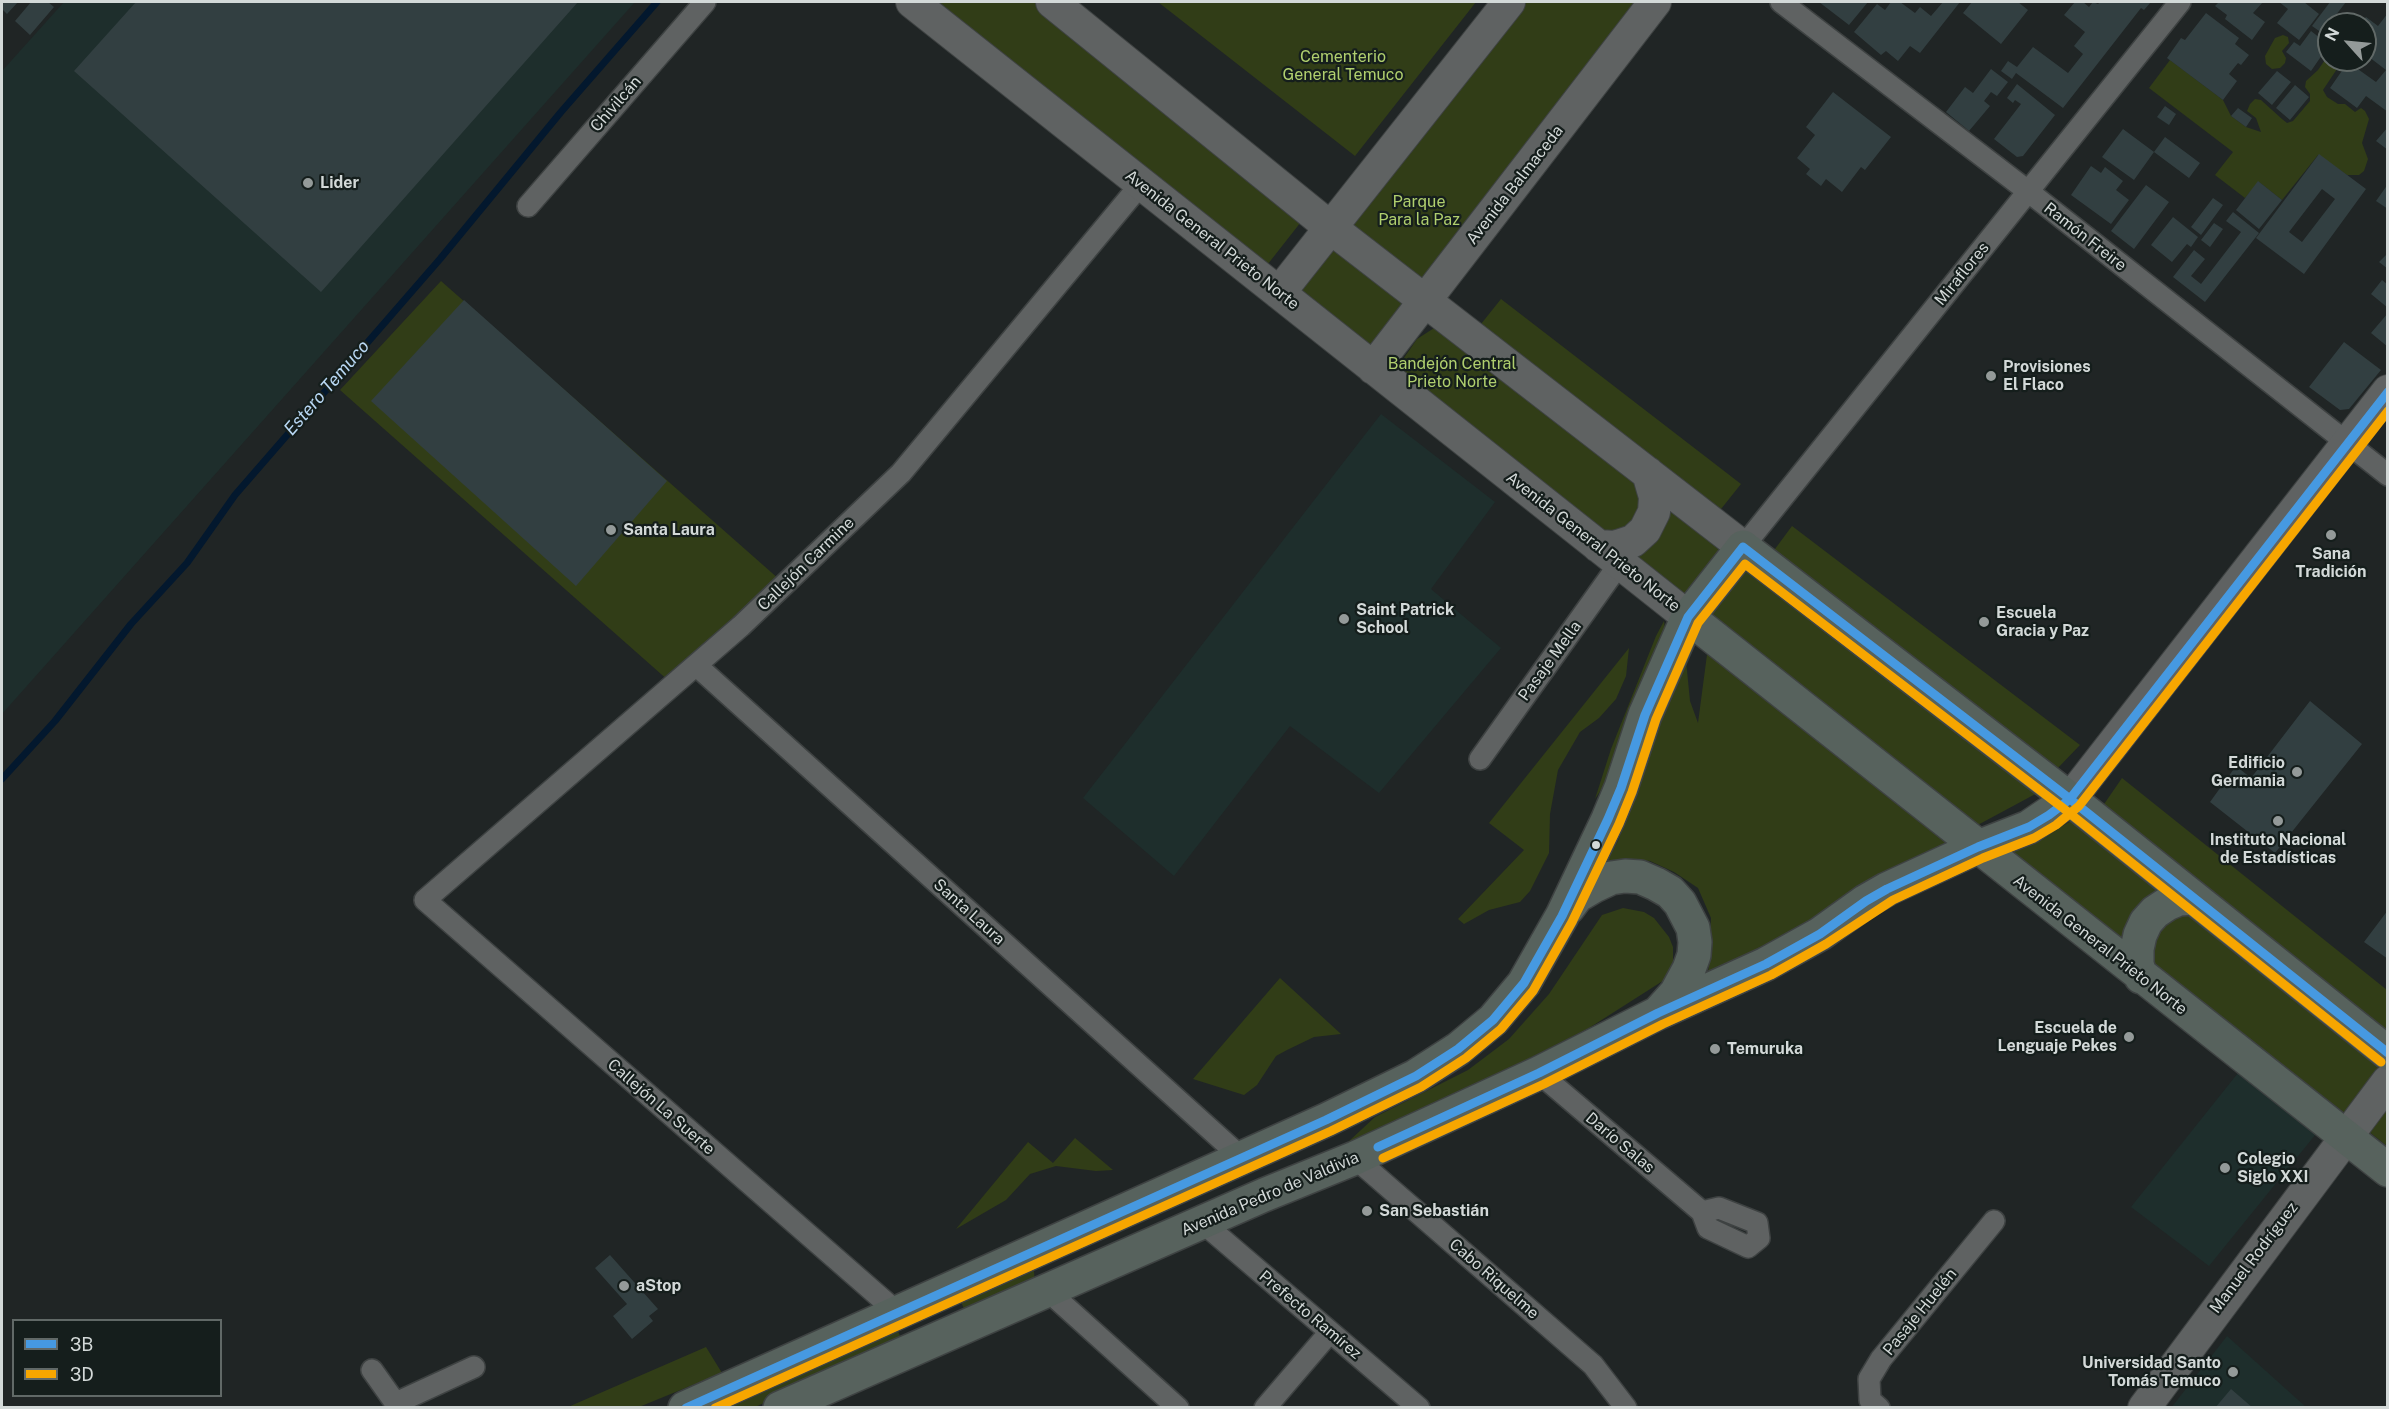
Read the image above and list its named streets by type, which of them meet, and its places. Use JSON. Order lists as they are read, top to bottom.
{
  "streets": {
    "main road": [
      "Avenida Balmaceda",
      "Avenida General Prieto Norte",
      "Avenida Pedro de Valdivia",
      "Manuel Rodríguez"
    ],
    "street": [
      "Chivilcán",
      "Ramón Freire",
      "Miraflores",
      "Callejón Carmine",
      "Pasaje Mella",
      "Santa Laura",
      "Callejón La Suerte",
      "Darío Salas",
      "Cabo Riquelme",
      "Pasaje Huelén",
      "Prefecto Ramírez"
    ]
  },
  "crossings": [
    ["Avenida Balmaceda", "Avenida General Prieto Norte"],
    ["Ramón Freire", "Miraflores"],
    ["Avenida General Prieto Norte", "Callejón Carmine"],
    ["Avenida General Prieto Norte", "Pasaje Mella"],
    ["Avenida General Prieto Norte", "Avenida Pedro de Valdivia"],
    ["Avenida General Prieto Norte", "Manuel Rodríguez"],
    ["Callejón Carmine", "Santa Laura"],
    ["Callejón Carmine", "Callejón La Suerte"],
    ["Darío Salas", "Avenida Pedro de Valdivia"],
    ["Avenida Pedro de Valdivia", "Cabo Riquelme"],
    ["Avenida Pedro de Valdivia", "Prefecto Ramírez"]
  ],
  "water": ["Estero Temuco"],
  "parks": ["Cementerio General Temuco", "Parque Para la Paz", "Bandejón Central Prieto Norte"],
  "places": [
    "Lider",
    "Provisiones El Flaco",
    "Santa Laura",
    "Sana Tradición",
    "Saint Patrick School",
    "Escuela Gracia y Paz",
    "Edificio Germania",
    "Instituto Nacional de Estadísticas",
    "Escuela de Lenguaje Pekes",
    "Temuruka",
    "Colegio Siglo XXI",
    "San Sebastián",
    "aStop",
    "Universidad Santo Tomás Temuco"
  ],
  "lines": ["transit line 3B", "transit line 3D"],
  "legend": ["3B", "3D"],
  "north": "top left"
}
